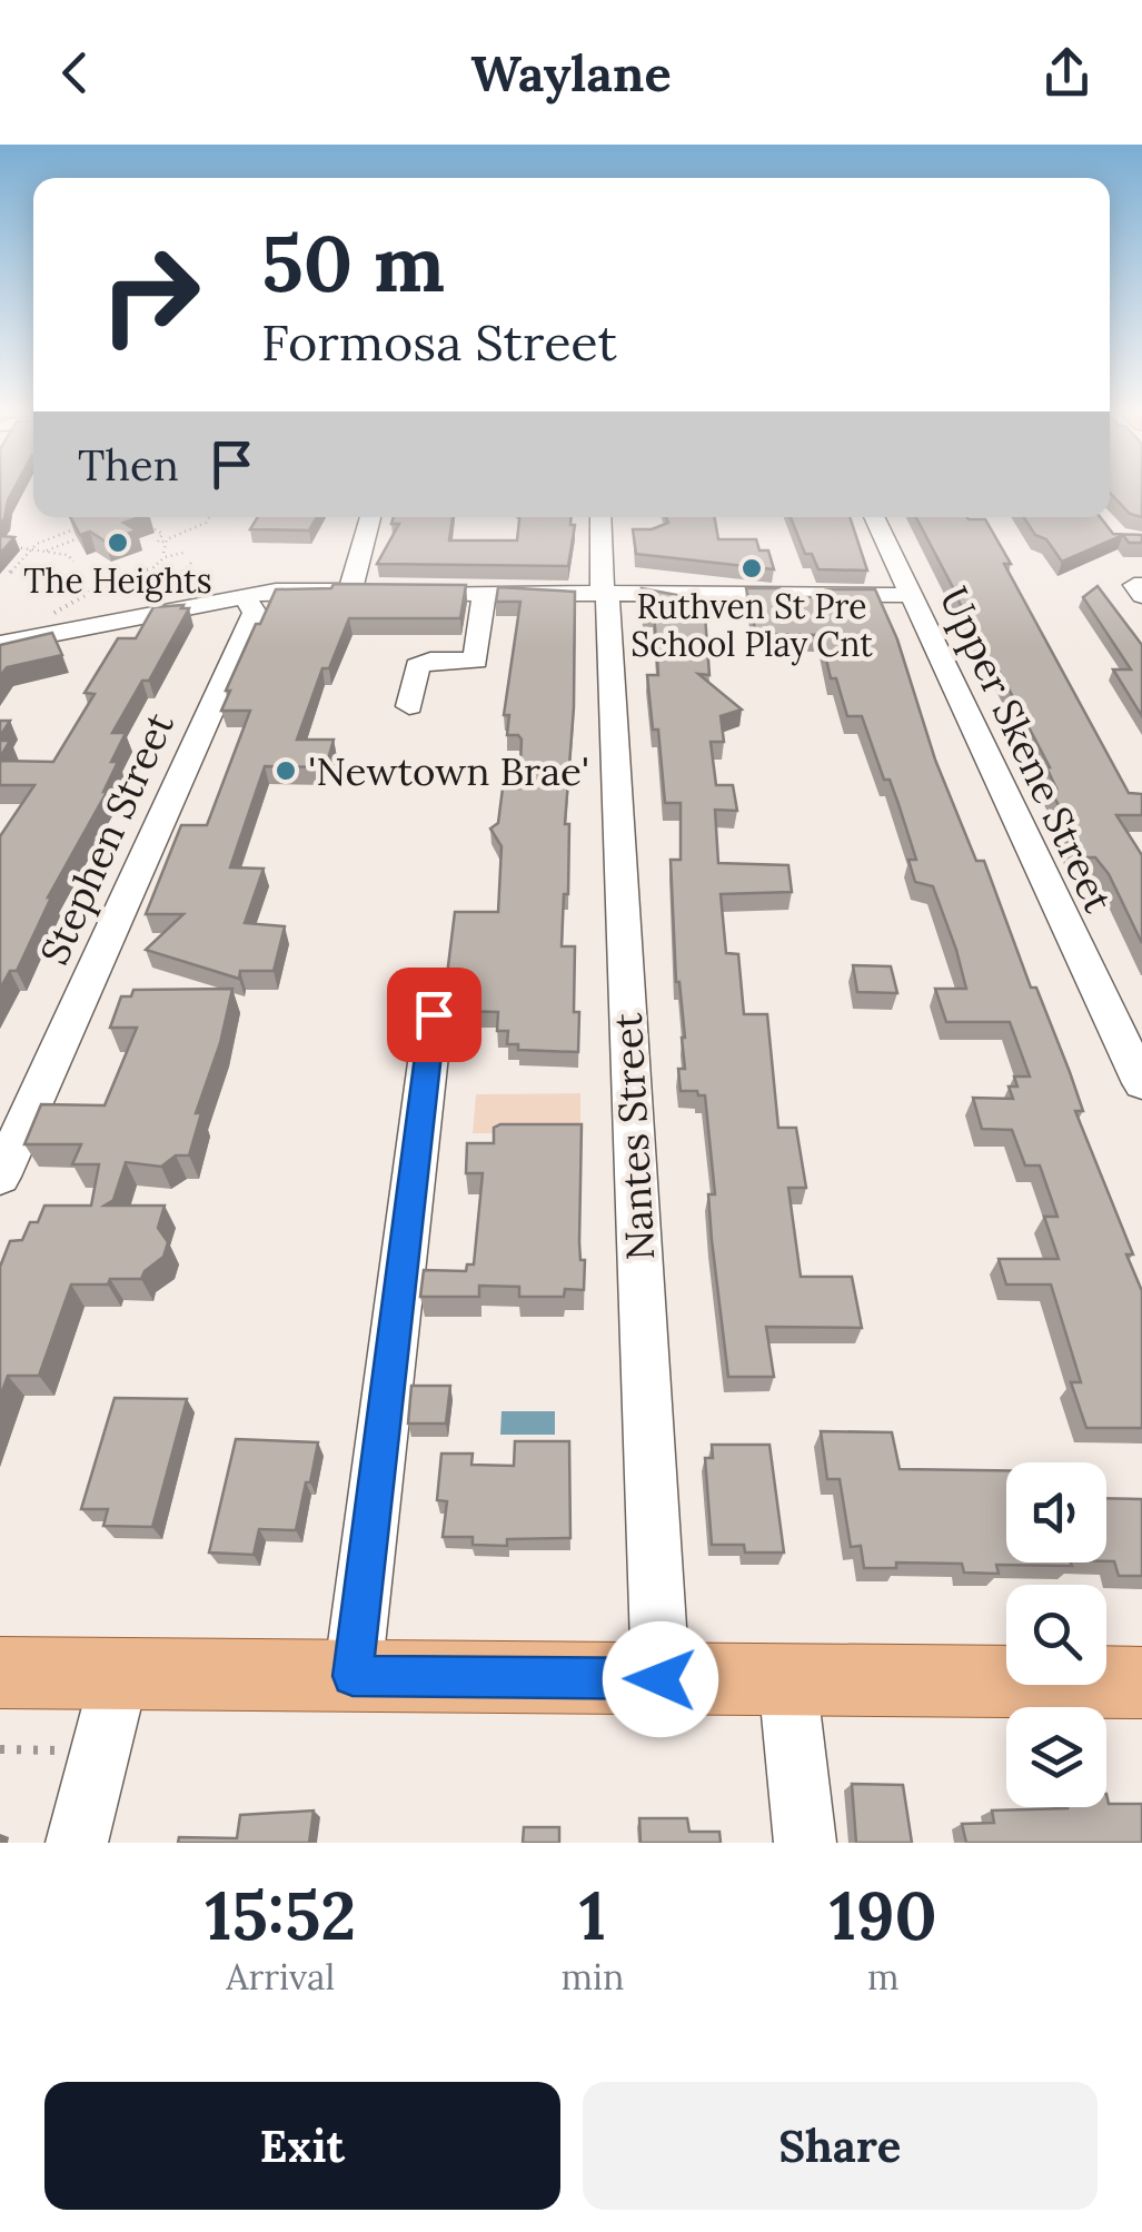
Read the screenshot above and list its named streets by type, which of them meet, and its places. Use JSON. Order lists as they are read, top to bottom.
{
  "streets": {
    "street": ["Upper Skene Street", "Stephen Street", "Nantes Street"]
  },
  "places": ["The Heights", "Ruthven St Pre School Play Cnt", "'Newtown Brae'"],
  "page": {
    "header": "Waylane",
    "turn": ["50 m", "Formosa Street"],
    "then": "Then",
    "eta": [
      "15:52",
      "Arrival",
      "1",
      "min",
      "190",
      "m"
    ],
    "buttons": ["Exit", "Share"]
  }
}
